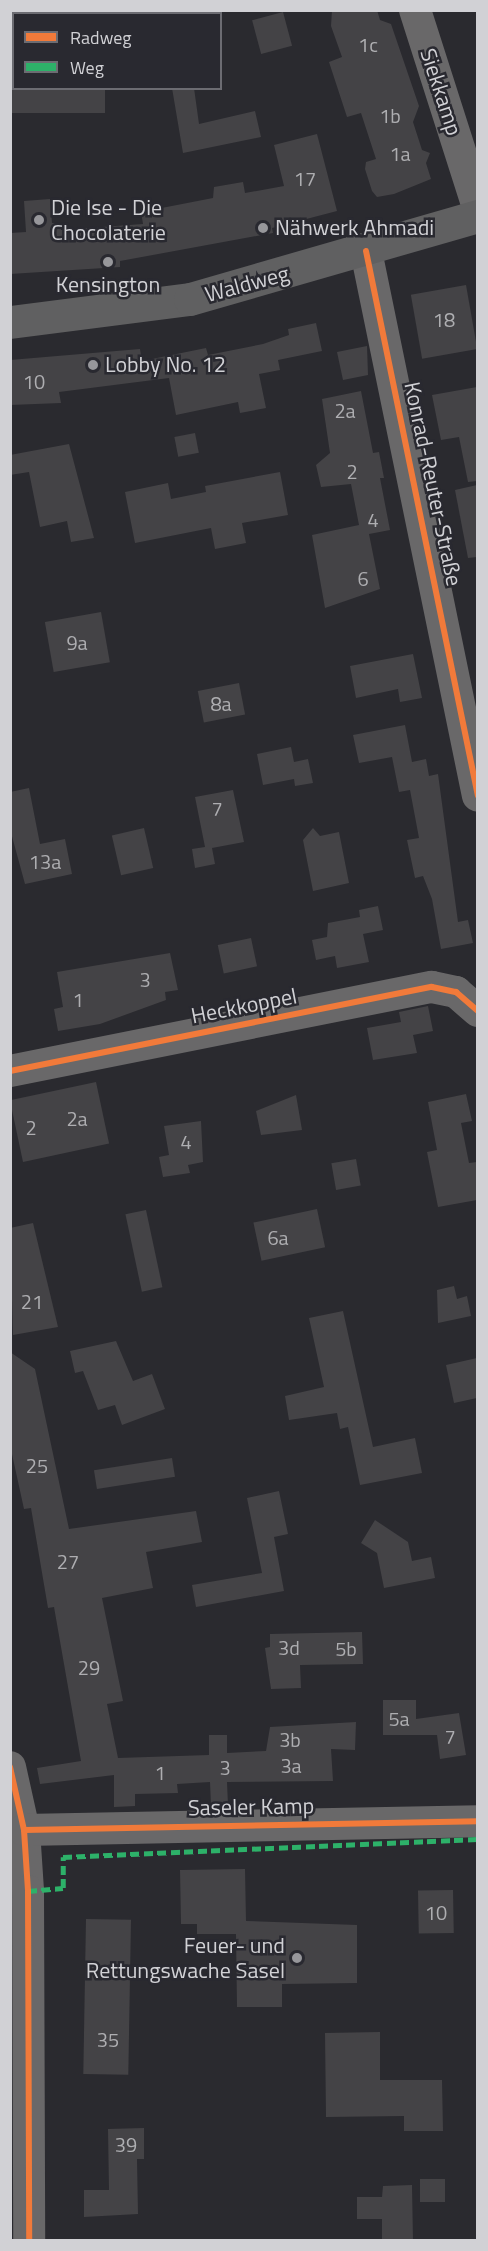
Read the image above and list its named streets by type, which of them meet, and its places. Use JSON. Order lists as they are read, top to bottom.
{
  "streets": {
    "main road": ["Waldweg"],
    "street": [
      "Siekkamp",
      "Konrad-Reuter-Straße",
      "Heckkoppel",
      "Saseler Kamp"
    ]
  },
  "crossings": [
    ["Waldweg", "Konrad-Reuter-Straße"]
  ],
  "places": [
    "Die Ise - Die Chocolaterie",
    "Nähwerk Ahmadi",
    "Kensington",
    "Lobby No. 12",
    "Feuer- und Rettungswache Sasel"
  ],
  "house_numbers": [
    "1c",
    "1b",
    "1a",
    "17",
    "18",
    "10",
    "2a",
    "2",
    "4",
    "6",
    "9a",
    "8a",
    "7",
    "13a",
    "3",
    "1",
    "2a",
    "2",
    "4",
    "6a",
    "21",
    "25",
    "27",
    "3d",
    "5b",
    "29",
    "5a",
    "7",
    "3b",
    "3a",
    "3",
    "1",
    "10",
    "35",
    "39"
  ],
  "legend": ["Radweg", "Weg"]
}
